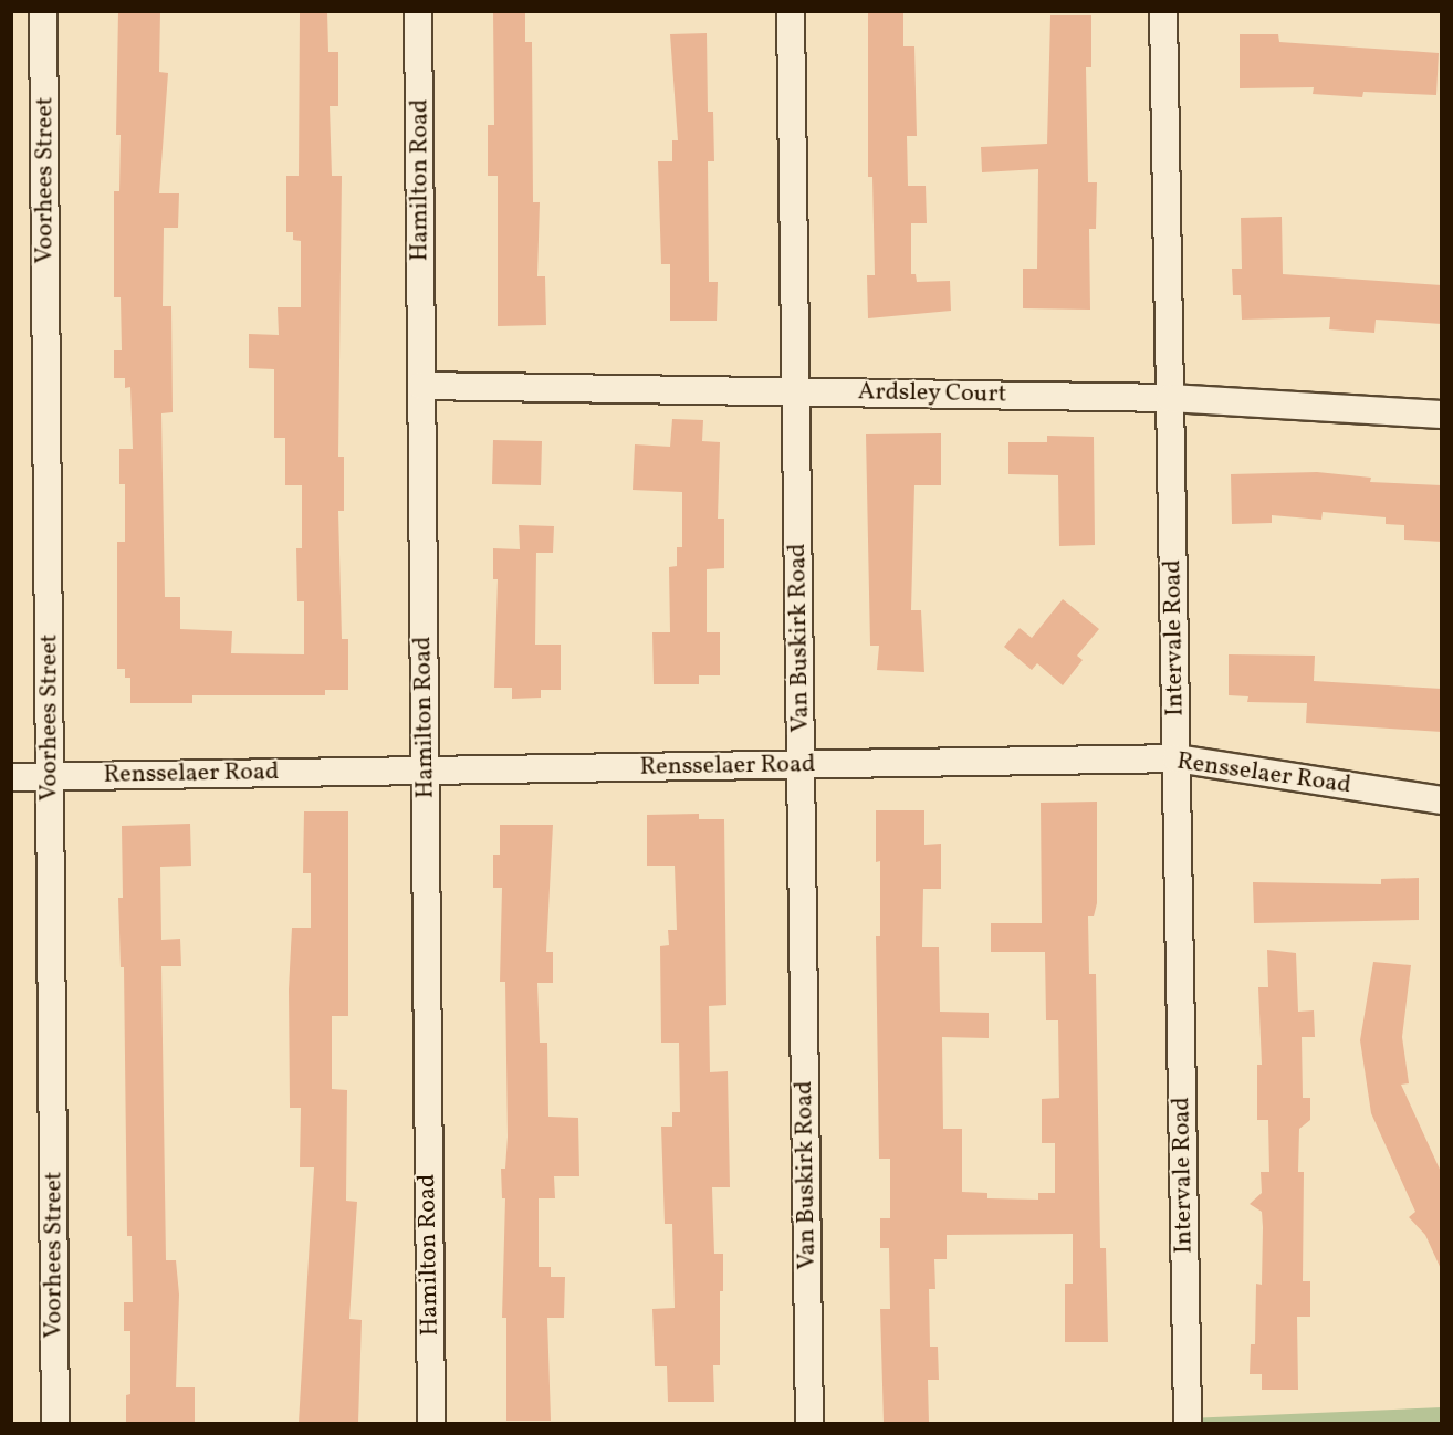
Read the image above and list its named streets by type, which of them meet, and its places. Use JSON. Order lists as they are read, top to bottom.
{
  "streets": {
    "street": [
      "Voorhees Street",
      "Hamilton Road",
      "Ardsley Court",
      "Van Buskirk Road",
      "Intervale Road",
      "Rensselaer Road"
    ]
  },
  "crossings": [
    ["Voorhees Street", "Rensselaer Road"],
    ["Hamilton Road", "Ardsley Court"],
    ["Hamilton Road", "Rensselaer Road"],
    ["Ardsley Court", "Van Buskirk Road"],
    ["Ardsley Court", "Intervale Road"],
    ["Van Buskirk Road", "Rensselaer Road"],
    ["Intervale Road", "Rensselaer Road"]
  ]
}
